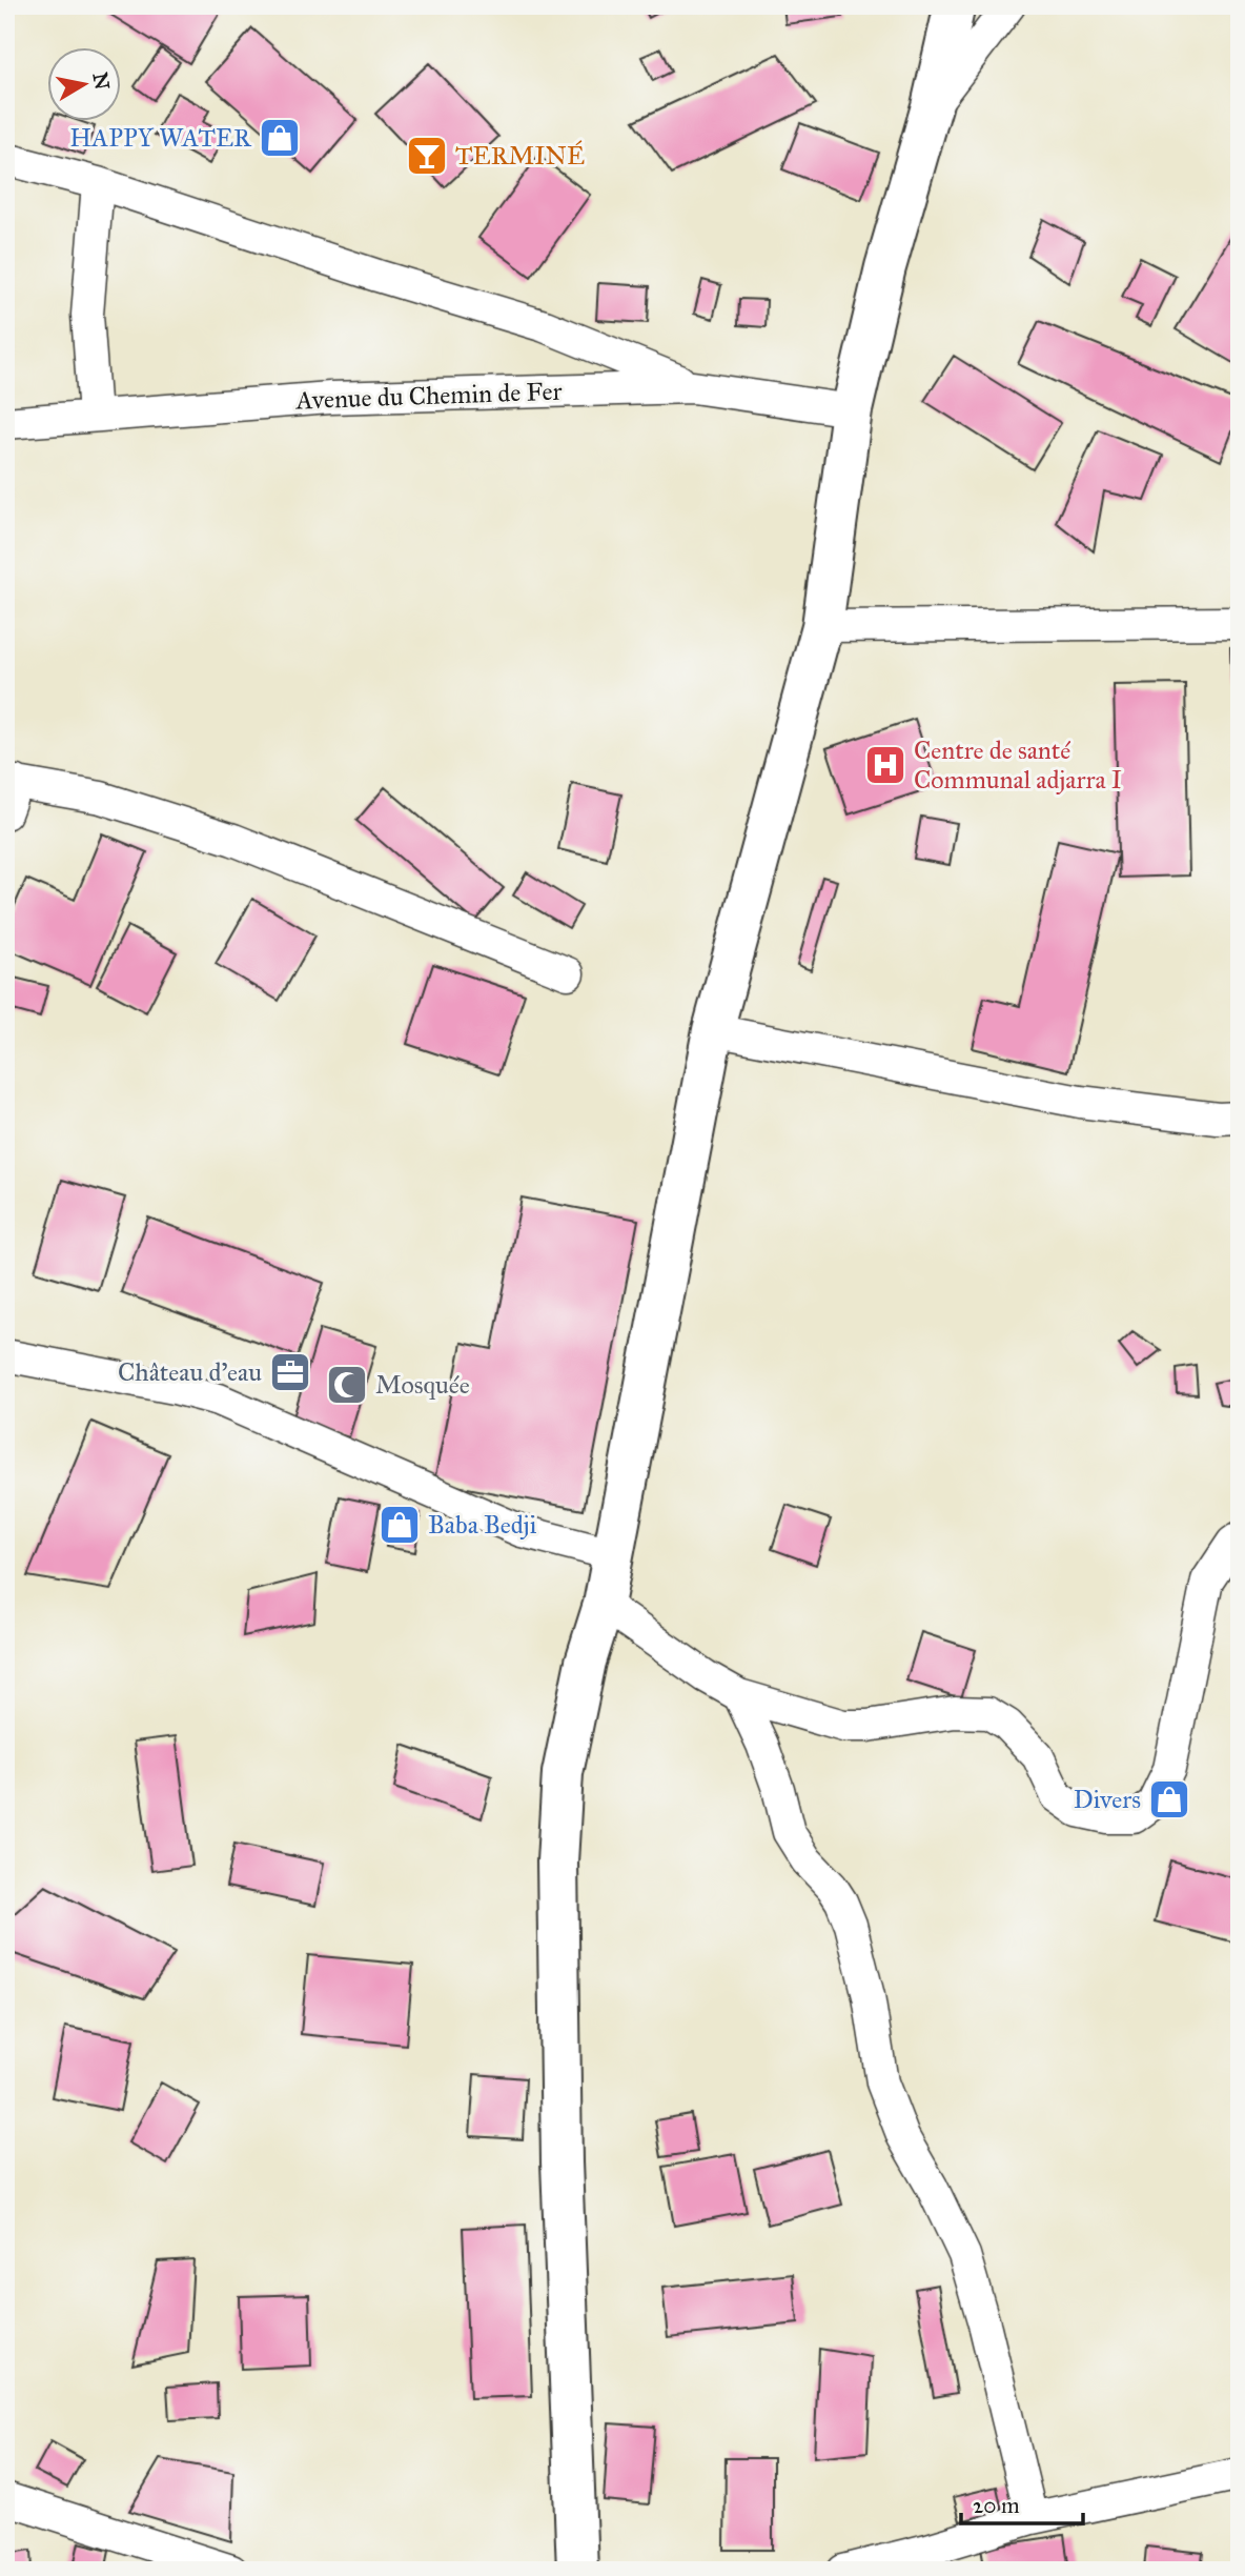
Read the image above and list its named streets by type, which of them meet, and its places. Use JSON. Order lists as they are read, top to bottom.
{
  "streets": {
    "street": ["Avenue du Chemin de Fer"]
  },
  "places": {
    "shop": ["HAPPY WATER", "Baba Bedji", "Divers"],
    "bar": ["TERMINÉ"],
    "hospital": ["Centre de santé Communal adjarra I"],
    "office": ["Château d'eau"],
    "mosque": ["Mosquée"]
  },
  "scale_bar": "20 m",
  "north": "right"
}
